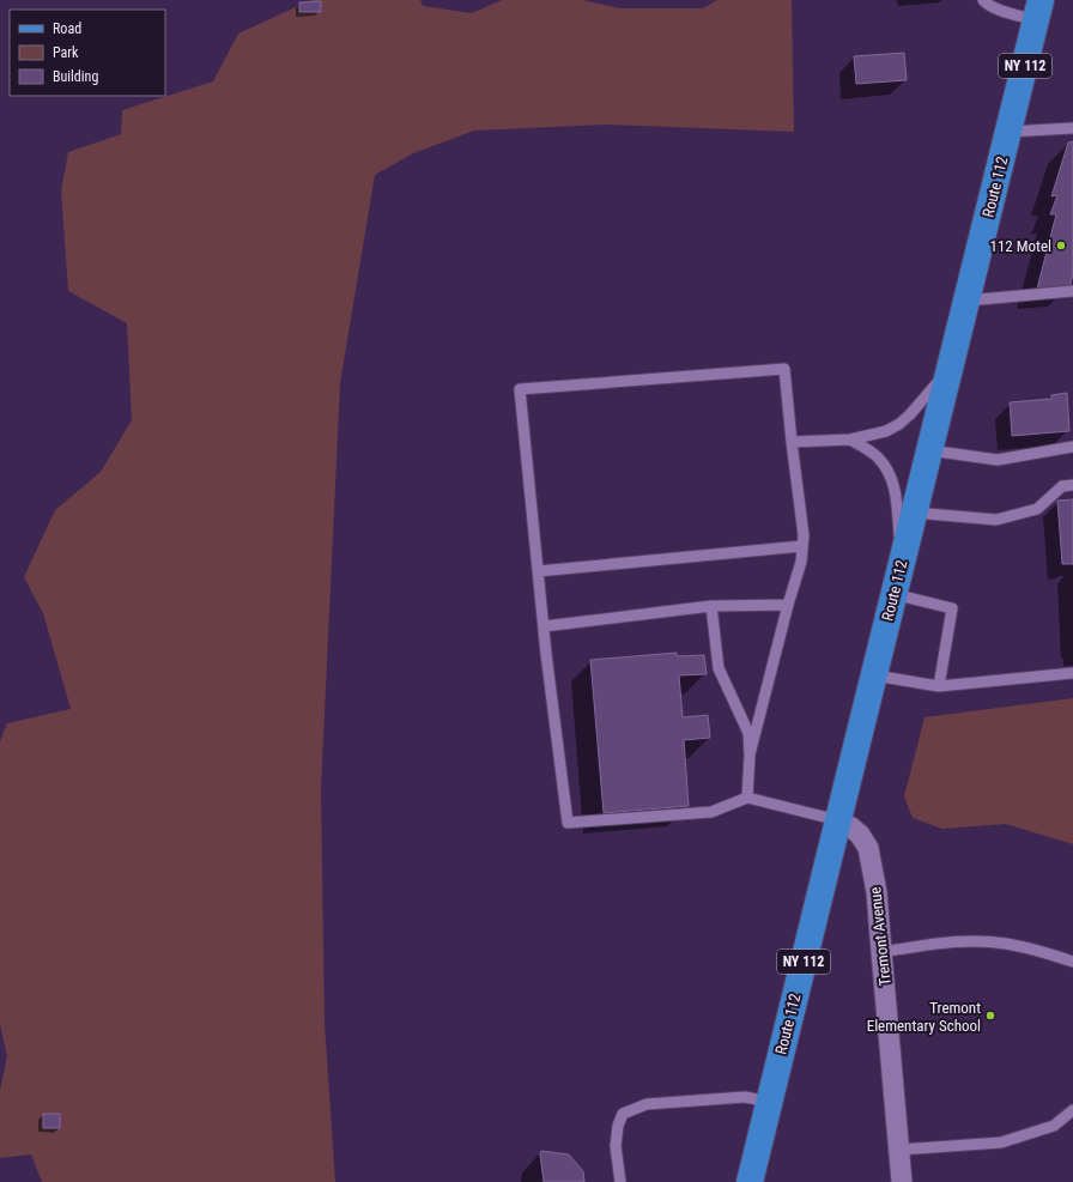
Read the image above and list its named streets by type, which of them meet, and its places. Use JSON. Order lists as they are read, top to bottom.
{
  "streets": {
    "main road": ["NY 112", "Route 112"],
    "street": ["Tremont Avenue"]
  },
  "crossings": [
    ["Route 112", "Tremont Avenue"]
  ],
  "places": ["112 Motel", "Tremont Elementary School"],
  "legend": ["Road", "Park", "Building"]
}
